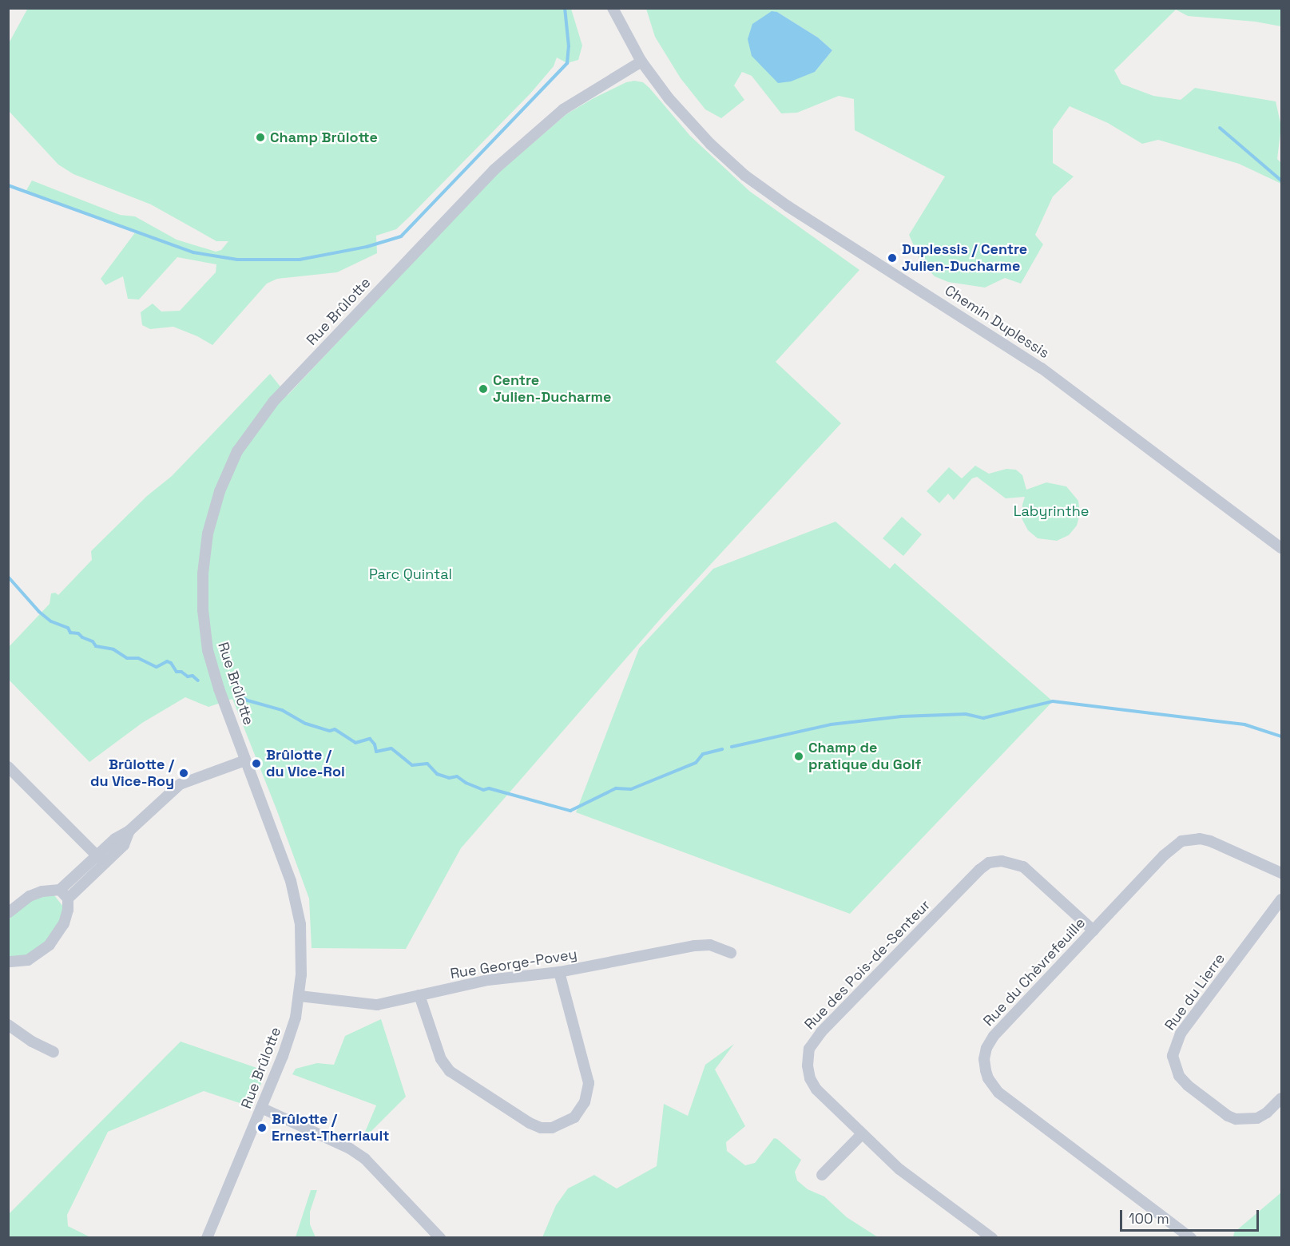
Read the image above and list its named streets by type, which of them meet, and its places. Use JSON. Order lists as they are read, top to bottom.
{
  "streets": {
    "street": [
      "Rue Brûlotte",
      "Chemin Duplessis",
      "Rue George-Povey",
      "Rue des Pois-de-Senteur",
      "Rue du Chèvrefeuille",
      "Rue du Lierre"
    ]
  },
  "crossings": [
    ["Rue Brûlotte", "Chemin Duplessis"],
    ["Rue Brûlotte", "Rue George-Povey"],
    ["Rue des Pois-de-Senteur", "Rue du Chèvrefeuille"]
  ],
  "parks": ["Labyrinthe", "Parc Quintal"],
  "places": [
    "Champ Brûlotte",
    "Duplessis / Centre Julien-Ducharme",
    "Centre Julien-Ducharme",
    "Champ de pratique du Golf",
    "Brûlotte / du Vice-Roi",
    "Brûlotte / du Vice-Roy",
    "Brûlotte / Ernest-Therriault"
  ],
  "scale_bar": "100 m"
}
